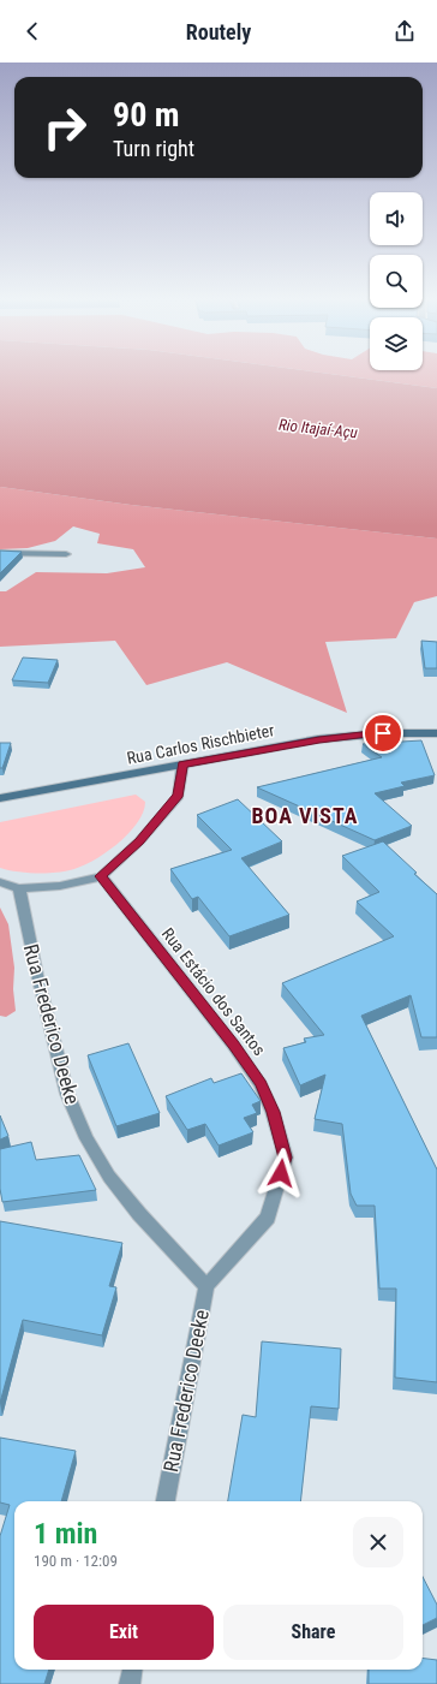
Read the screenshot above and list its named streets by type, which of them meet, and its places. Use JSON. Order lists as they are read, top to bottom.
{
  "streets": {
    "street": ["Rua Carlos Rischbieter", "Rua Estácio dos Santos", "Rua Frederico Deeke"]
  },
  "crossings": [
    ["Rua Estácio dos Santos", "Rua Frederico Deeke"]
  ],
  "districts": ["BOA VISTA"],
  "water": ["Rio Itajaí-Açu"],
  "page": {
    "header": "Routely",
    "turn": ["90 m", "Turn right"],
    "heading": ["1 min", "190 m · 12:09"],
    "buttons": ["Exit", "Share"]
  }
}
